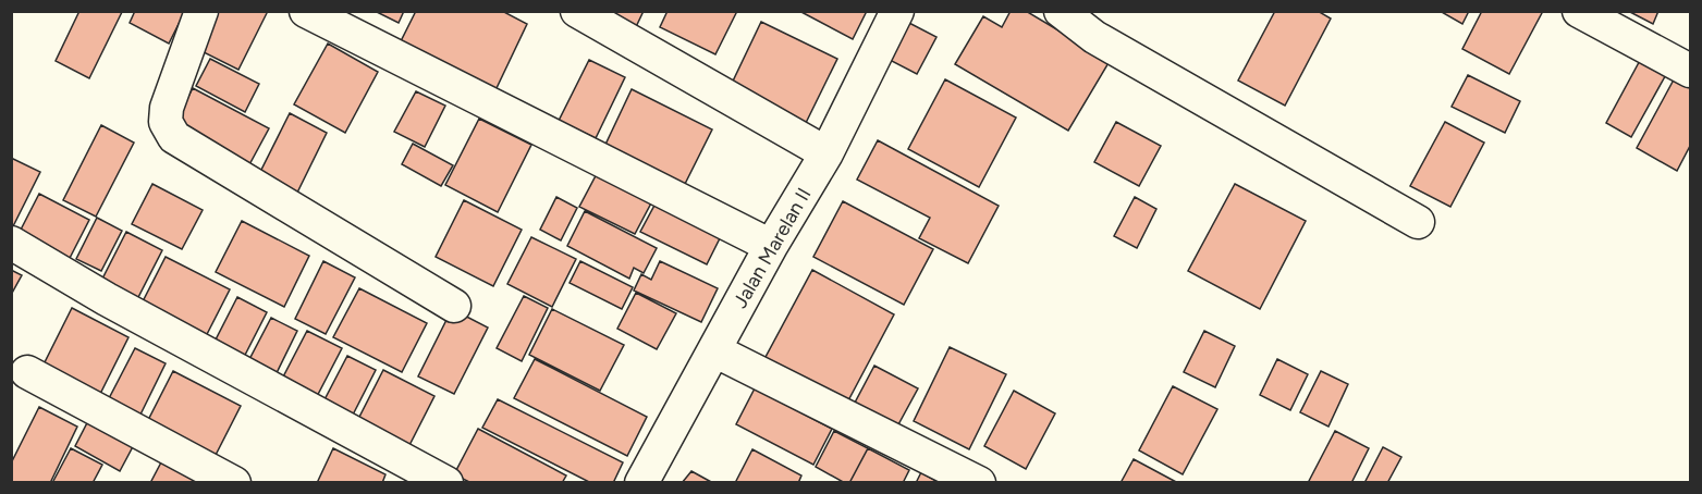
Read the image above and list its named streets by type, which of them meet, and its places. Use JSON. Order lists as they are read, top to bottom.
{
  "streets": {
    "street": ["Jalan Marelan II"]
  }
}
